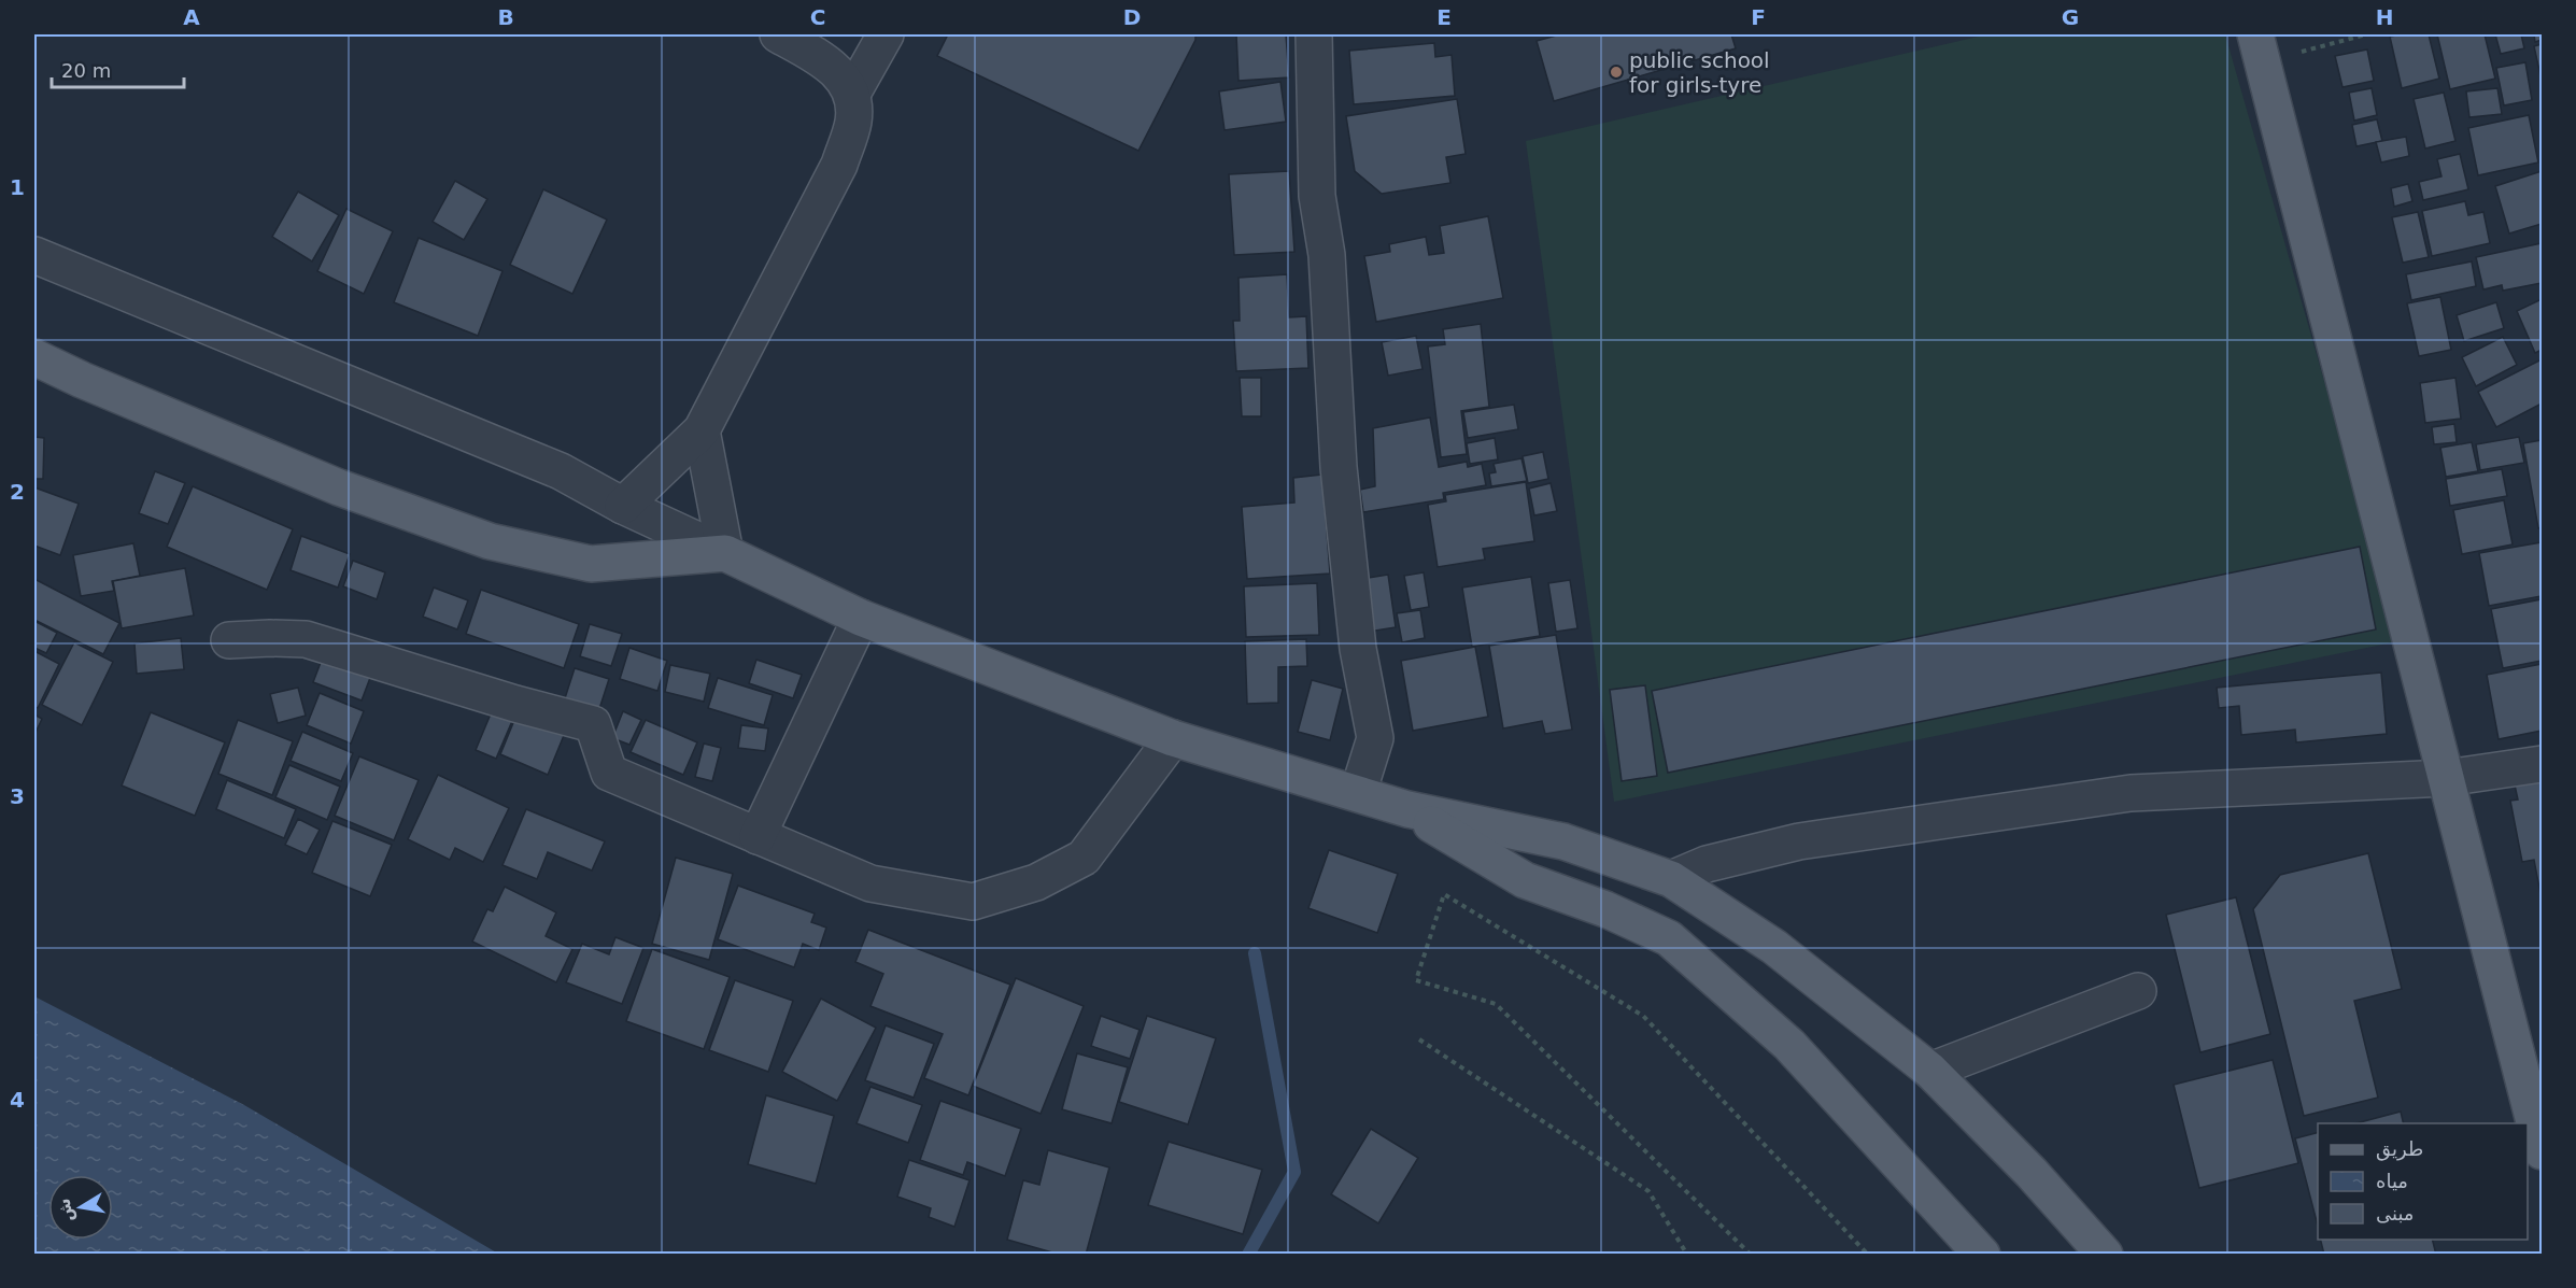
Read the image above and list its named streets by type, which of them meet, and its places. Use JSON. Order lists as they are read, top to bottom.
{
  "places": ["public school for girls-tyre"],
  "legend": ["طريق", "مياه", "مبنى"],
  "scale_bar": "20 m",
  "north": "left",
  "grid": {
    "columns": [
      "A",
      "B",
      "C",
      "D",
      "E",
      "F",
      "G",
      "H"
    ],
    "rows": [
      "1",
      "2",
      "3",
      "4"
    ]
  }
}
